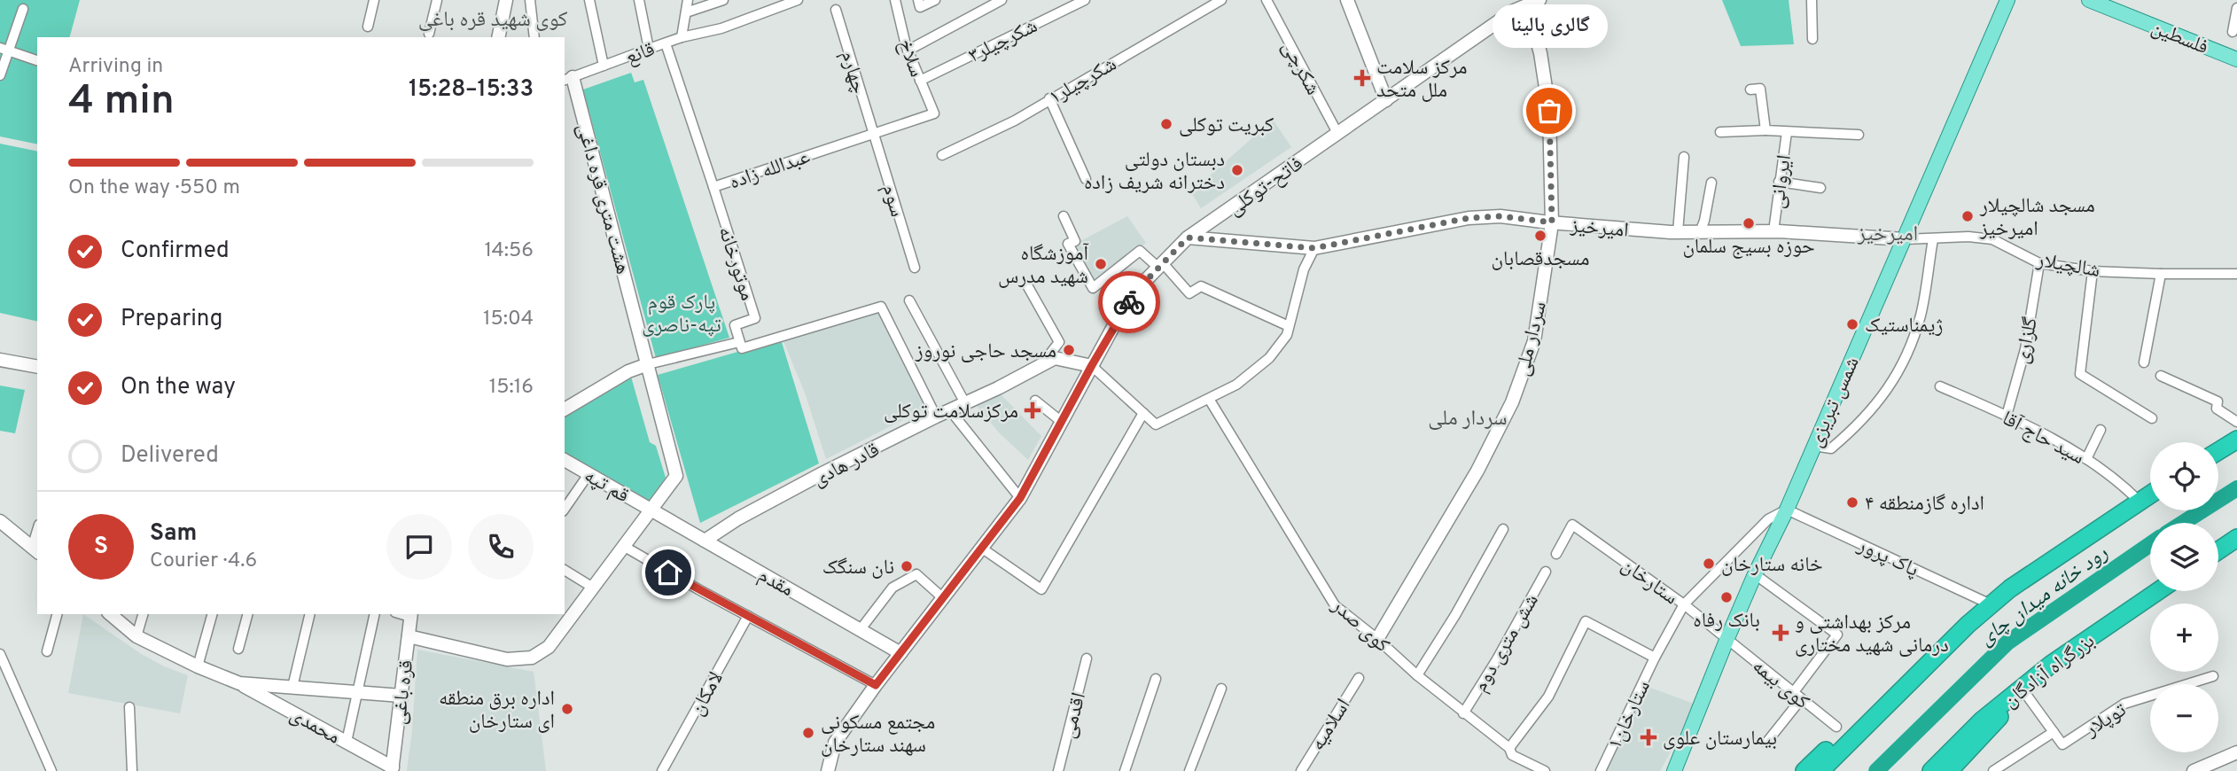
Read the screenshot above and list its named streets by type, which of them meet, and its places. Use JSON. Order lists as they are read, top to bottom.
{
  "streets": {
    "highway": ["بزرگراه آزادگان"],
    "main road": ["فلسطین", "شمس تبریزی"],
    "street": [
      "شکرچیلر۳",
      "قانع",
      "سلاخ",
      "شکرچی",
      "چهارم",
      "شکرچیلر۱",
      "عبدالله زاده",
      "ایروانی",
      "فاتح-توکلی",
      "هشت متری قره داغی",
      "سوم",
      "امیرخیز",
      "موتورخانه",
      "شالچیلار",
      "سردار ملی",
      "گلزاری",
      "سید حاج آقا",
      "قادر هادی",
      "قم تپه",
      "پاک پرور",
      "ستارخان",
      "مقدم",
      "کوی صدر",
      "شش متری دوم",
      "کوی بیمه",
      "قره باغی",
      "لامکان",
      "ستارخان۱",
      "اقدمی",
      "توپلار",
      "اسلامیه",
      "محمدی"
    ]
  },
  "crossings": [
    ["شکرچیلر۳", "سلاخ"],
    ["قانع", "عبدالله زاده"],
    ["قانع", "هشت متری قره داغی"],
    ["سلاخ", "عبدالله زاده"],
    ["شکرچی", "فاتح-توکلی"],
    ["چهارم", "عبدالله زاده"],
    ["چهارم", "سوم"],
    ["عبدالله زاده", "سوم"],
    ["عبدالله زاده", "موتورخانه"],
    ["ایروانی", "امیرخیز"],
    ["فاتح-توکلی", "امیرخیز"],
    ["فاتح-توکلی", "سردار ملی"],
    ["فاتح-توکلی", "مقدم"],
    ["هشت متری قره داغی", "قم تپه"],
    ["هشت متری قره داغی", "مقدم"],
    ["هشت متری قره داغی", "قره باغی"],
    ["امیرخیز", "شالچیلار"],
    ["امیرخیز", "سردار ملی"],
    ["امیرخیز", "شمس تبریزی"],
    ["شالچیلار", "گلزاری"],
    ["شالچیلار", "شمس تبریزی"],
    ["سردار ملی", "کوی صدر"],
    ["گلزاری", "سید حاج آقا"],
    ["شمس تبریزی", "پاک پرور"],
    ["شمس تبریزی", "ستارخان"],
    ["شمس تبریزی", "کوی بیمه"],
    ["شمس تبریزی", "ستارخان۱"],
    ["قادر هادی", "مقدم"],
    ["قم تپه", "مقدم"],
    ["پاک پرور", "ستارخان۱"],
    ["ستارخان", "کوی بیمه"],
    ["ستارخان", "ستارخان۱"],
    ["کوی صدر", "شش متری دوم"],
    ["بزرگراه آزادگان", "توپلار"],
    ["قره باغی", "محمدی"]
  ],
  "districts": ["کوی شهید قره باغی", "امیرخیز", "سردار ملی"],
  "water": ["رود خانه میدان چای"],
  "parks": ["پارک قوم تپه-ناصری"],
  "places": {
    "health": [
      "مرکز سلامت ملل متحد",
      "مرکزسلامت توکلی",
      "مرکز بهداشتی و درمانی شهید مختاری",
      "بیمارستان علوی"
    ],
    "other": [
      "گالری بالینا",
      "کبریت توکلی",
      "دبستان دولتی دخترانه شریف زاده",
      "مسجد شالچیلار امیرخیز",
      "حوزه بسیج سلمان",
      "مسجدقصابان",
      "آموزشگاه شهید مدرس",
      "ژیمناستیک",
      "مسجد حاجی نوروز",
      "اداره گازمنطقه ۴",
      "خانه ستارخان",
      "نان سنگک",
      "بانک رفاه",
      "اداره برق منطقه ای ستارخان",
      "مجتمع مسکونی سهند ستارخان"
    ]
  },
  "page": {
    "bubble": "گالری بالینا",
    "heading": ["4 min", "Arriving in", "15:28–15:33"],
    "panel": ["Sam", "Courier · 4.6"],
    "bar": "On the way · 550 m",
    "list": [
      ["Confirmed", "14:56"],
      ["Preparing", "15:04"],
      ["On the way", "15:16"],
      "Delivered"
    ],
    "map_buttons": ["+", "−"],
    "round": "S"
  }
}
